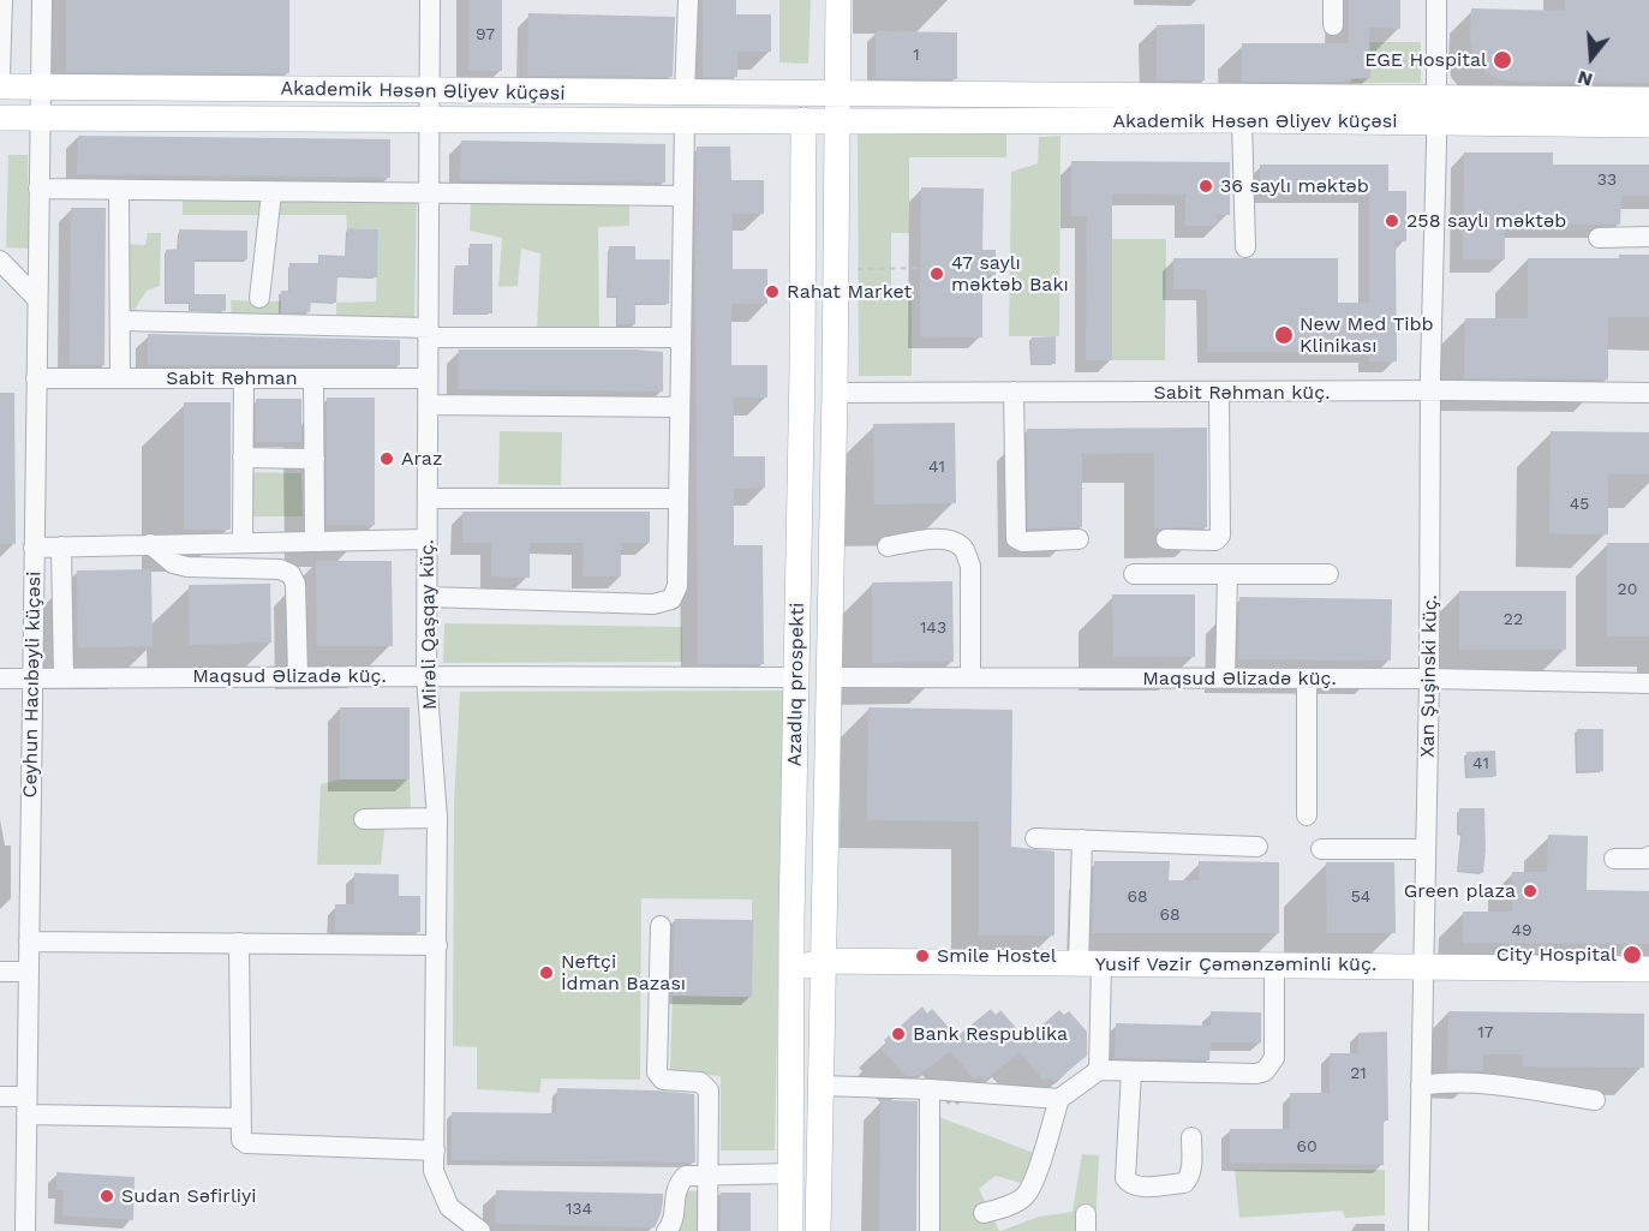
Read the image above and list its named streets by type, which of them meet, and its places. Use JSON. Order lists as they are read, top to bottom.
{
  "streets": {
    "main road": ["Akademik Həsən Əliyev küçəsi", "Azadlıq prospekti", "Yusif Vəzir Çəmənzəminli küç."],
    "street": [
      "Sabit Rəhman",
      "Sabit Rəhman küç.",
      "Mirəli Qaşqay küç.",
      "Maqsud Əlizadə küç.",
      "Xan Şuşinski küç.",
      "Ceyhun Hacıbəyli küçəsi"
    ]
  },
  "crossings": [
    ["Akademik Həsən Əliyev küçəsi", "Mirəli Qaşqay küç."],
    ["Akademik Həsən Əliyev küçəsi", "Xan Şuşinski küç."],
    ["Akademik Həsən Əliyev küçəsi", "Ceyhun Hacıbəyli küçəsi"],
    ["Akademik Həsən Əliyev küçəsi", "Azadlıq prospekti"],
    ["Sabit Rəhman", "Mirəli Qaşqay küç."],
    ["Sabit Rəhman", "Ceyhun Hacıbəyli küçəsi"],
    ["Sabit Rəhman küç.", "Xan Şuşinski küç."],
    ["Sabit Rəhman küç.", "Azadlıq prospekti"],
    ["Mirəli Qaşqay küç.", "Maqsud Əlizadə küç."],
    ["Maqsud Əlizadə küç.", "Xan Şuşinski küç."],
    ["Maqsud Əlizadə küç.", "Ceyhun Hacıbəyli küçəsi"],
    ["Maqsud Əlizadə küç.", "Azadlıq prospekti"],
    ["Xan Şuşinski küç.", "Yusif Vəzir Çəmənzəminli küç."],
    ["Azadlıq prospekti", "Yusif Vəzir Çəmənzəminli küç."]
  ],
  "places": [
    "EGE Hospital",
    "36 saylı məktəb",
    "258 saylı məktəb",
    "47 saylı məktəb Bakı",
    "Rahat Market",
    "New Med Tibb Klinikası",
    "Araz",
    "Green plaza",
    "City Hospital",
    "Smile Hostel",
    "Neftçi İdman Bazası",
    "Bank Respublika",
    "Sudan Səfirliyi"
  ],
  "house_numbers": [
    "97",
    "1",
    "33",
    "41",
    "45",
    "20",
    "22",
    "143",
    "41",
    "68",
    "54",
    "68",
    "49",
    "17",
    "21",
    "60",
    "134"
  ],
  "north": "bottom"
}
